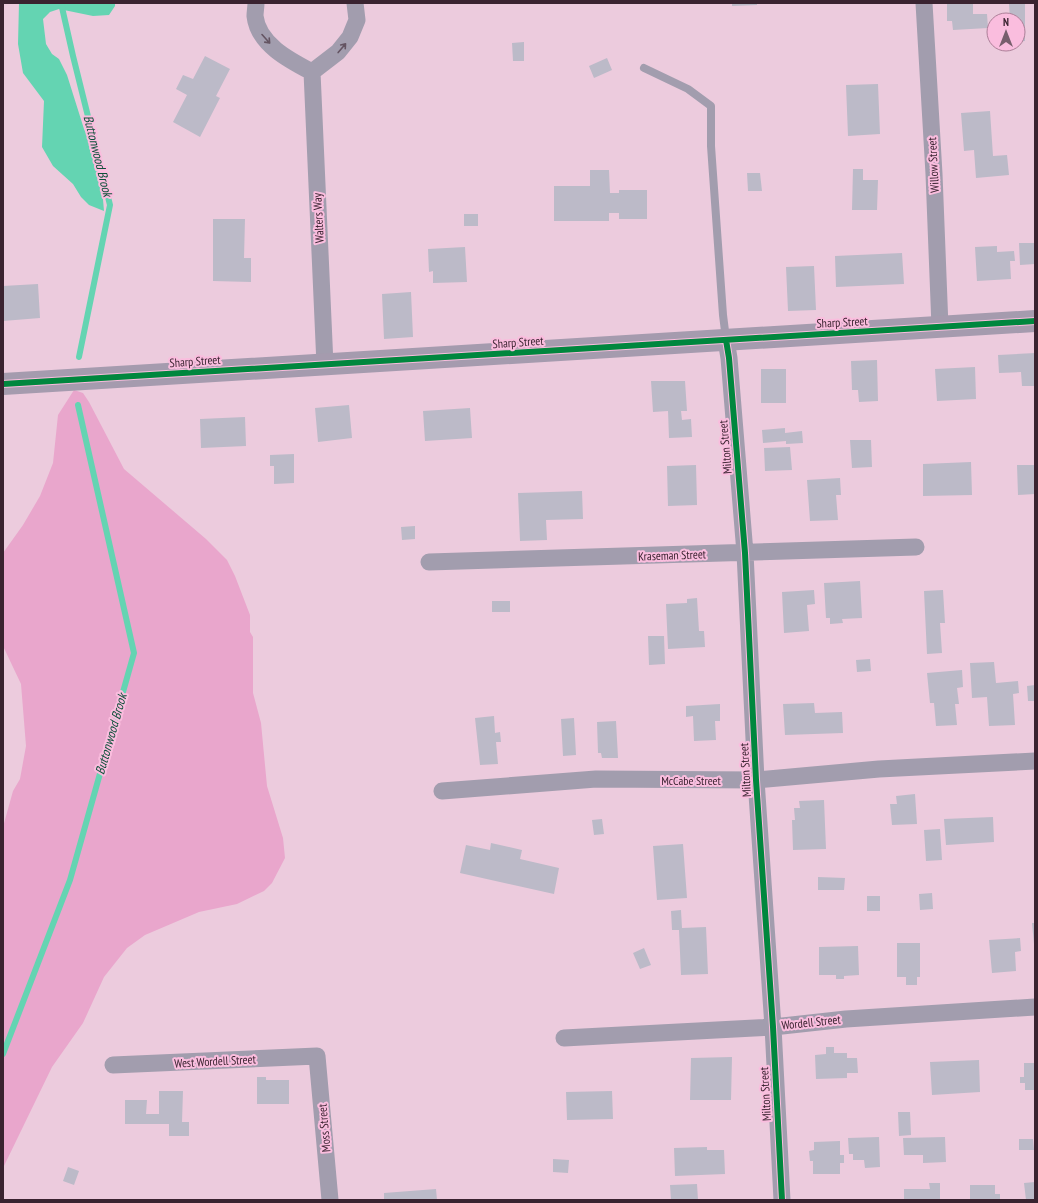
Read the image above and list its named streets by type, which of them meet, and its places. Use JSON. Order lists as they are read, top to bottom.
{
  "streets": {
    "street": [
      "Willow Street",
      "Walters Way",
      "Sharp Street",
      "Milton Street",
      "Kraseman Street",
      "McCabe Street",
      "Wordell Street",
      "West Wordell Street",
      "Moss Street"
    ]
  },
  "crossings": [
    ["Willow Street", "Sharp Street"],
    ["Walters Way", "Sharp Street"],
    ["Sharp Street", "Milton Street"],
    ["Milton Street", "Kraseman Street"],
    ["Milton Street", "McCabe Street"],
    ["Milton Street", "Wordell Street"],
    ["West Wordell Street", "Moss Street"]
  ],
  "water": ["Buttonwood Brook"],
  "north": "top"
}
